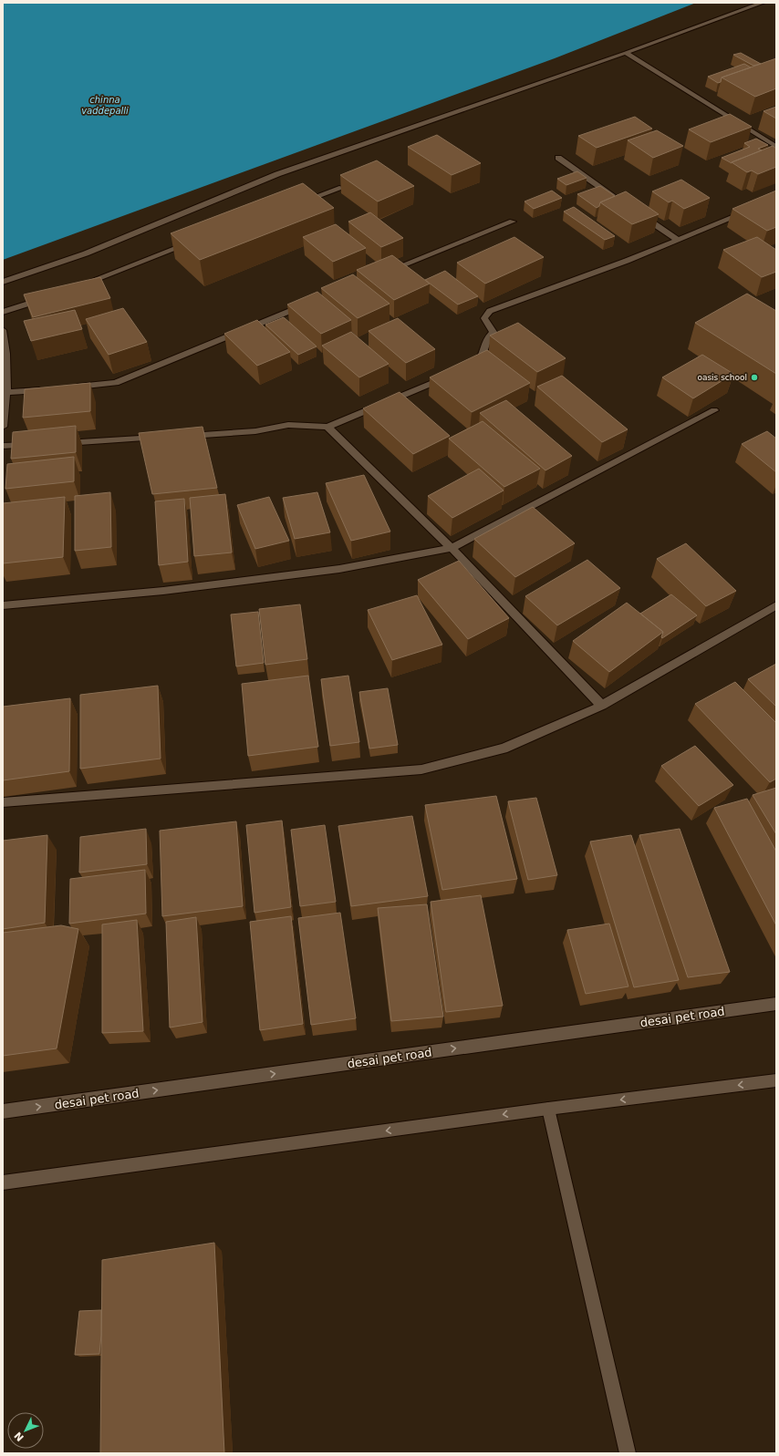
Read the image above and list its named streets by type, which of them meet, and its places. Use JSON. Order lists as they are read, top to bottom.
{
  "streets": {
    "street": ["desai pet road"]
  },
  "water": ["chinna vaddepalli"],
  "places": ["oasis school"],
  "north": "bottom left"
}
